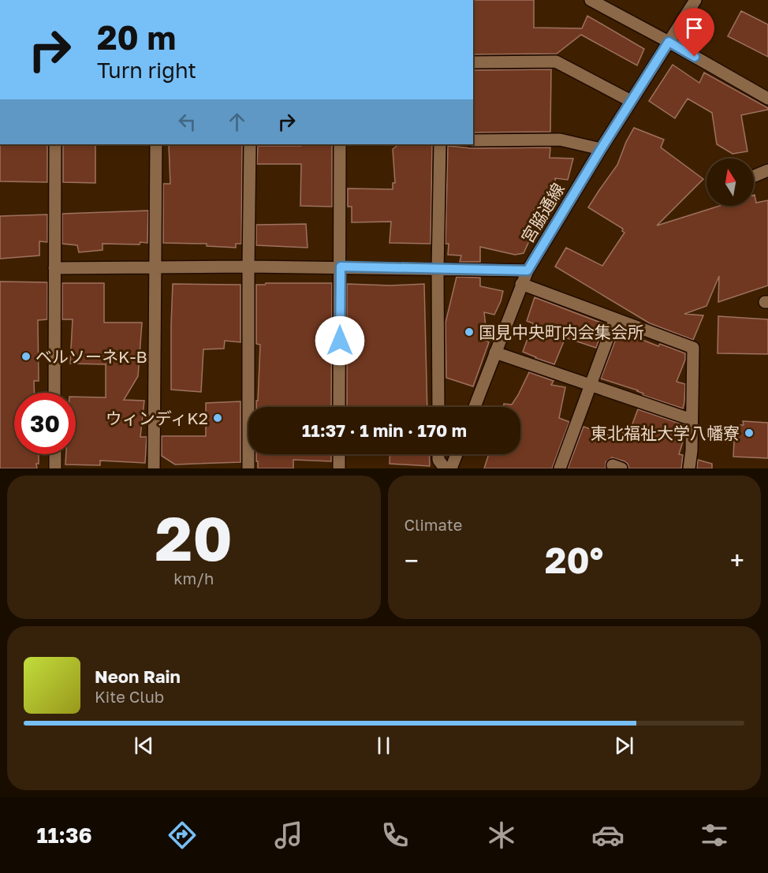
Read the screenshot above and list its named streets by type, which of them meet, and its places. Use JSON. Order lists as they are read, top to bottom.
{
  "streets": {
    "street": ["宮脇通線"]
  },
  "places": [
    "国見中央町内会集会所",
    "ベルソーネK-B",
    "ウィンディK2",
    "東北福祉大学八幡寮"
  ],
  "north": "top",
  "page": {
    "turn": ["20 m", "Turn right"],
    "limit": "30",
    "trip": "11:37 · 1 min · 170 m",
    "tile": [
      ["20", "km/h"],
      "Climate"
    ],
    "heat": ["−", "20°", "+"],
    "song": ["Neon Rain", "Kite Club"],
    "tabs": "11:36"
  }
}
